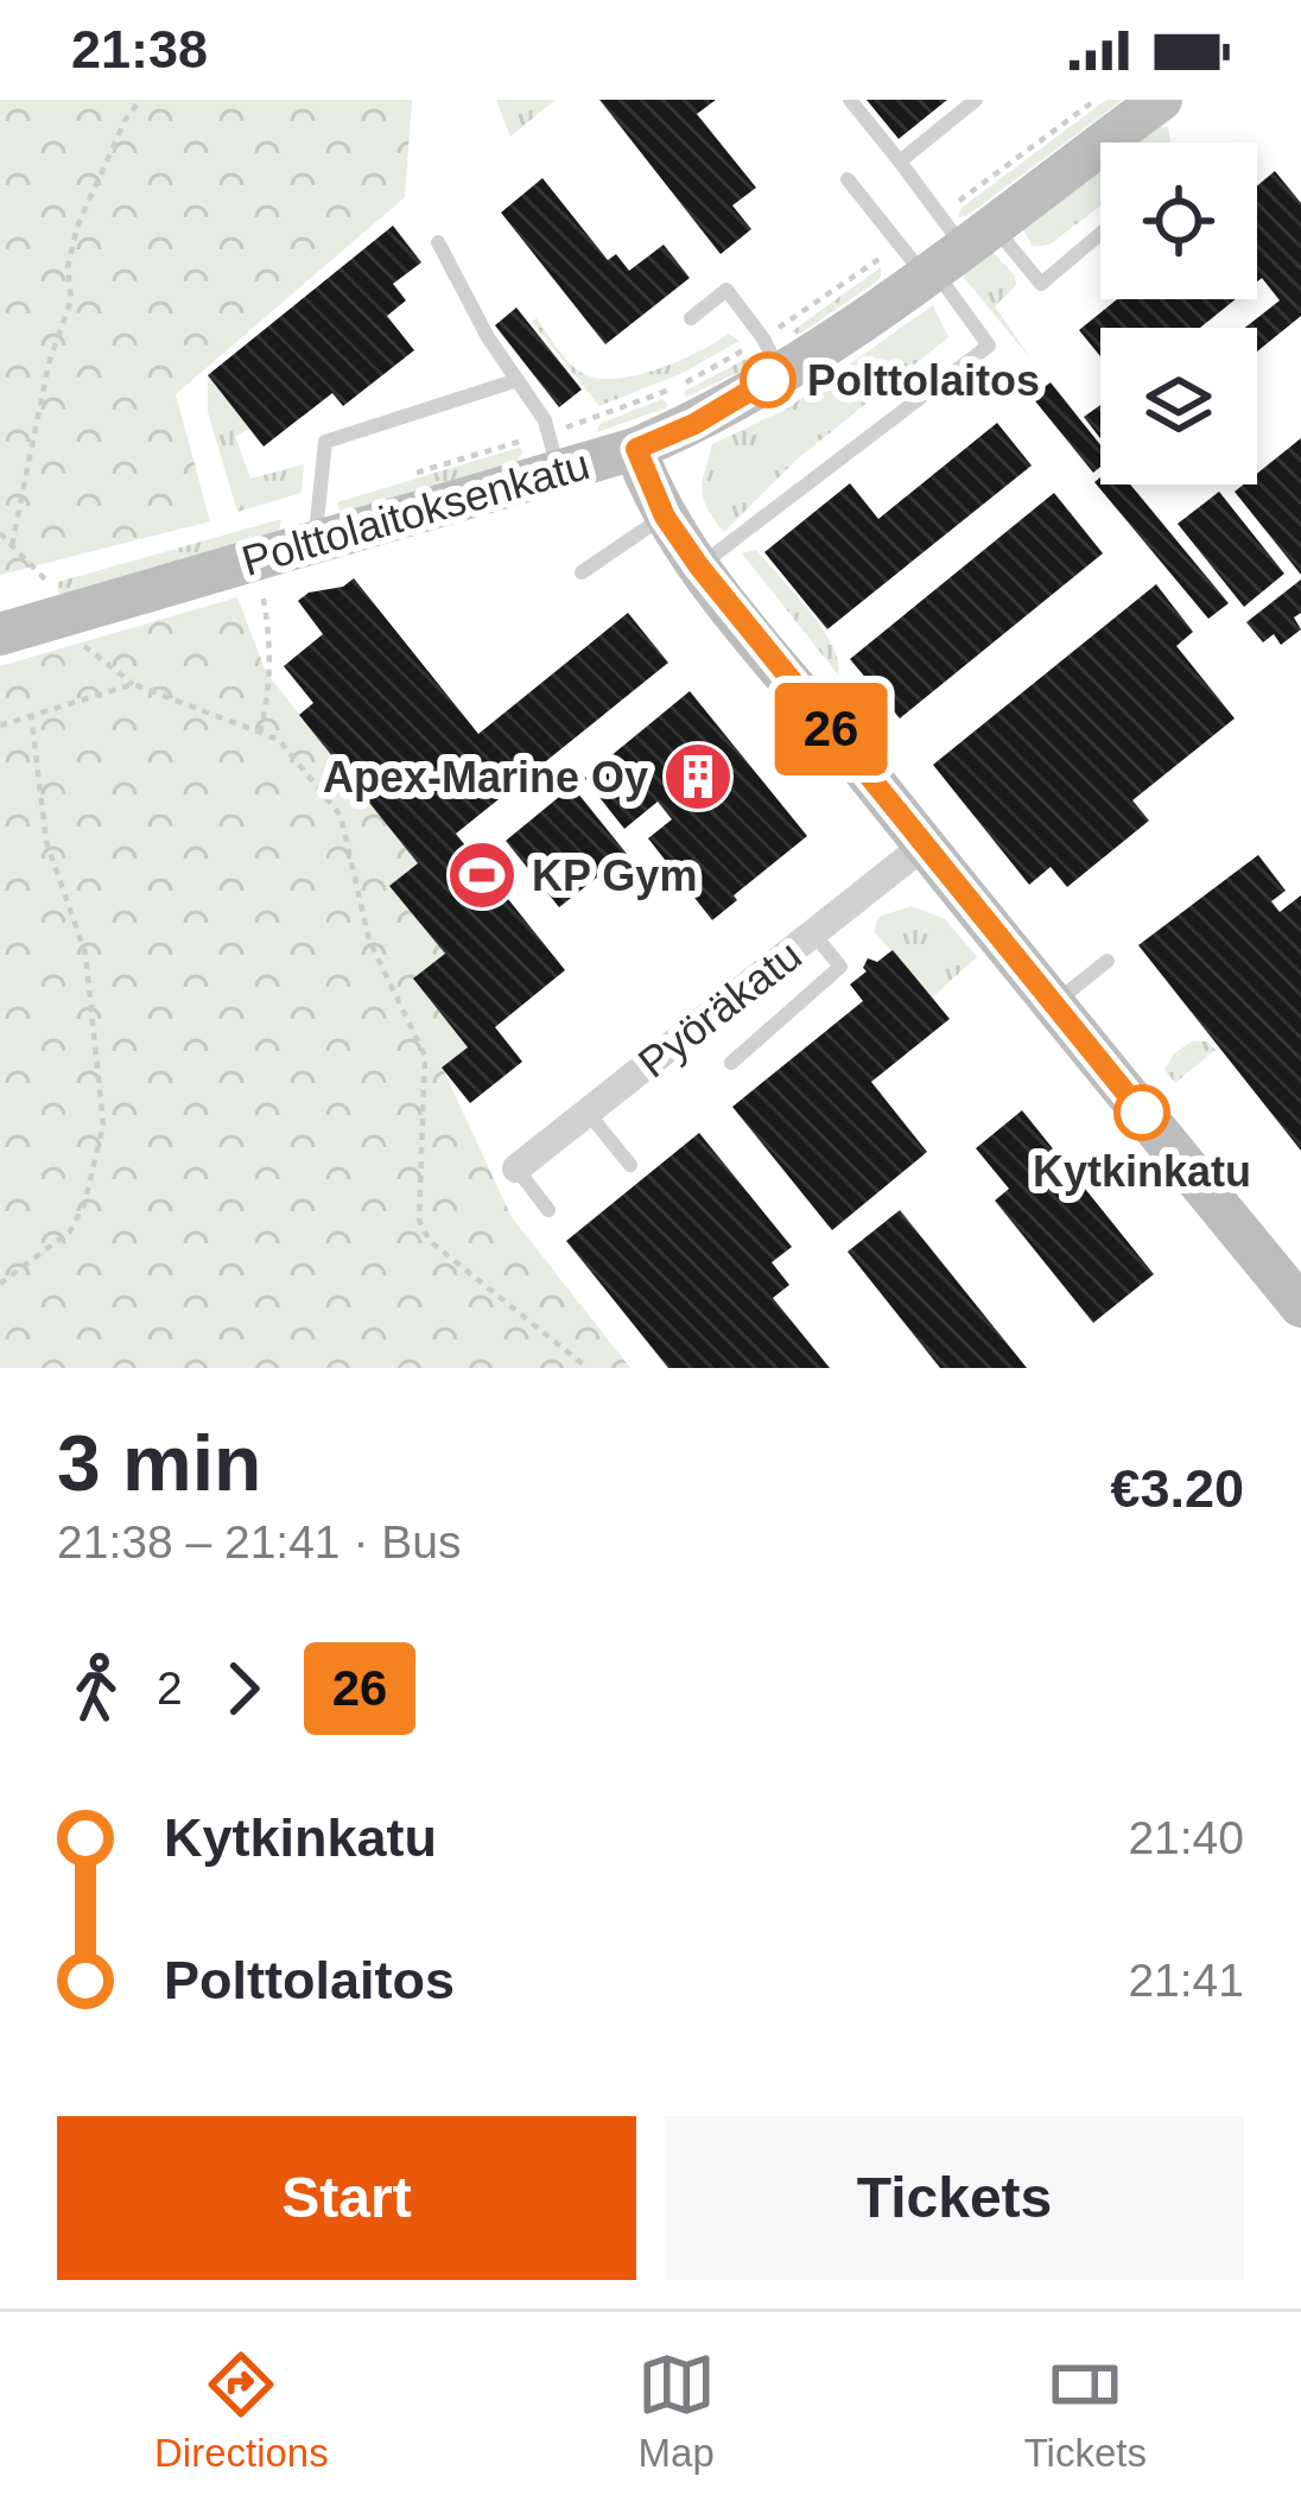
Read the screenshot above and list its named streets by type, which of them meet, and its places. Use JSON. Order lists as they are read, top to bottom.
{
  "streets": {
    "street": ["Polttolaitoksenkatu", "Pyöräkatu"]
  },
  "places": {
    "other": ["Polttolaitos", "Kytkinkatu"],
    "building": ["Apex-Marine Oy"],
    "sports": ["KP Gym"]
  },
  "lines": ["bus line 26"],
  "page": {
    "status": "21:38",
    "on_map": "26",
    "heading": ["3 min", "21:38 – 21:41 · Bus", "€3.20"],
    "legs": ["2", "26"],
    "list": [
      {
        "name": "Kytkinkatu",
        "value": "21:40"
      },
      {
        "name": "Polttolaitos",
        "value": "21:41"
      }
    ],
    "buttons": ["Start", "Tickets"],
    "tabs": ["Directions", "Map", "Tickets"]
  }
}
